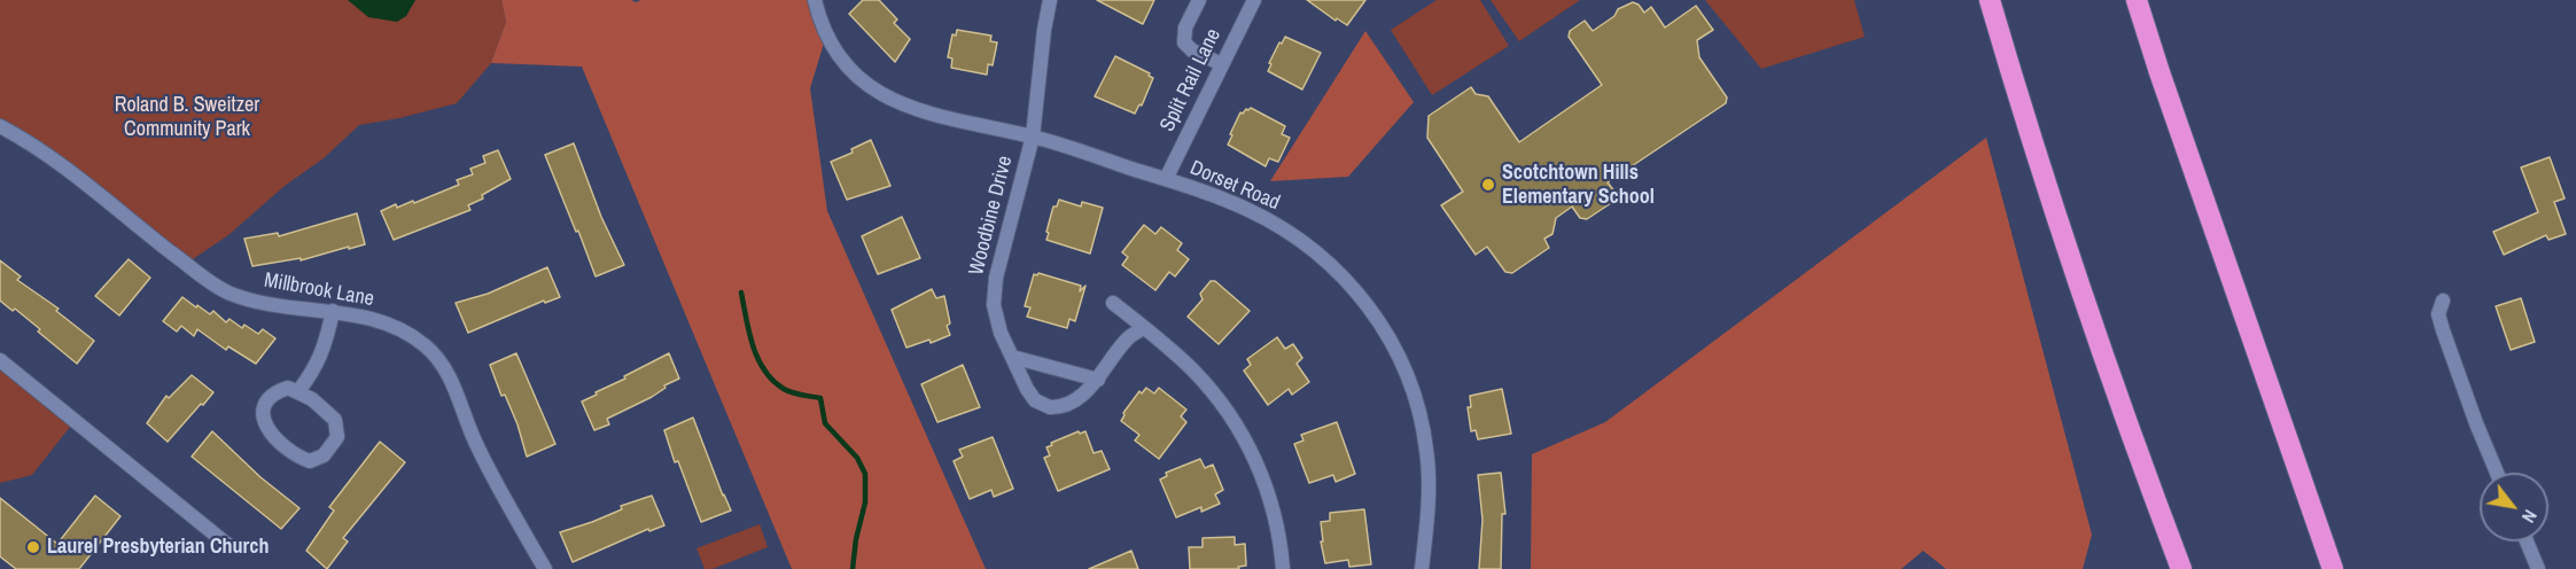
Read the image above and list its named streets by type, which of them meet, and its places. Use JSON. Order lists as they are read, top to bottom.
{
  "streets": {
    "street": [
      "Split Rail Lane",
      "Dorset Road",
      "Woodbine Drive",
      "Millbrook Lane"
    ]
  },
  "crossings": [
    ["Split Rail Lane", "Dorset Road"],
    ["Dorset Road", "Woodbine Drive"]
  ],
  "parks": ["Roland B. Sweitzer Community Park"],
  "places": ["Scotchtown Hills Elementary School", "Laurel Presbyterian Church"],
  "north": "bottom right"
}
